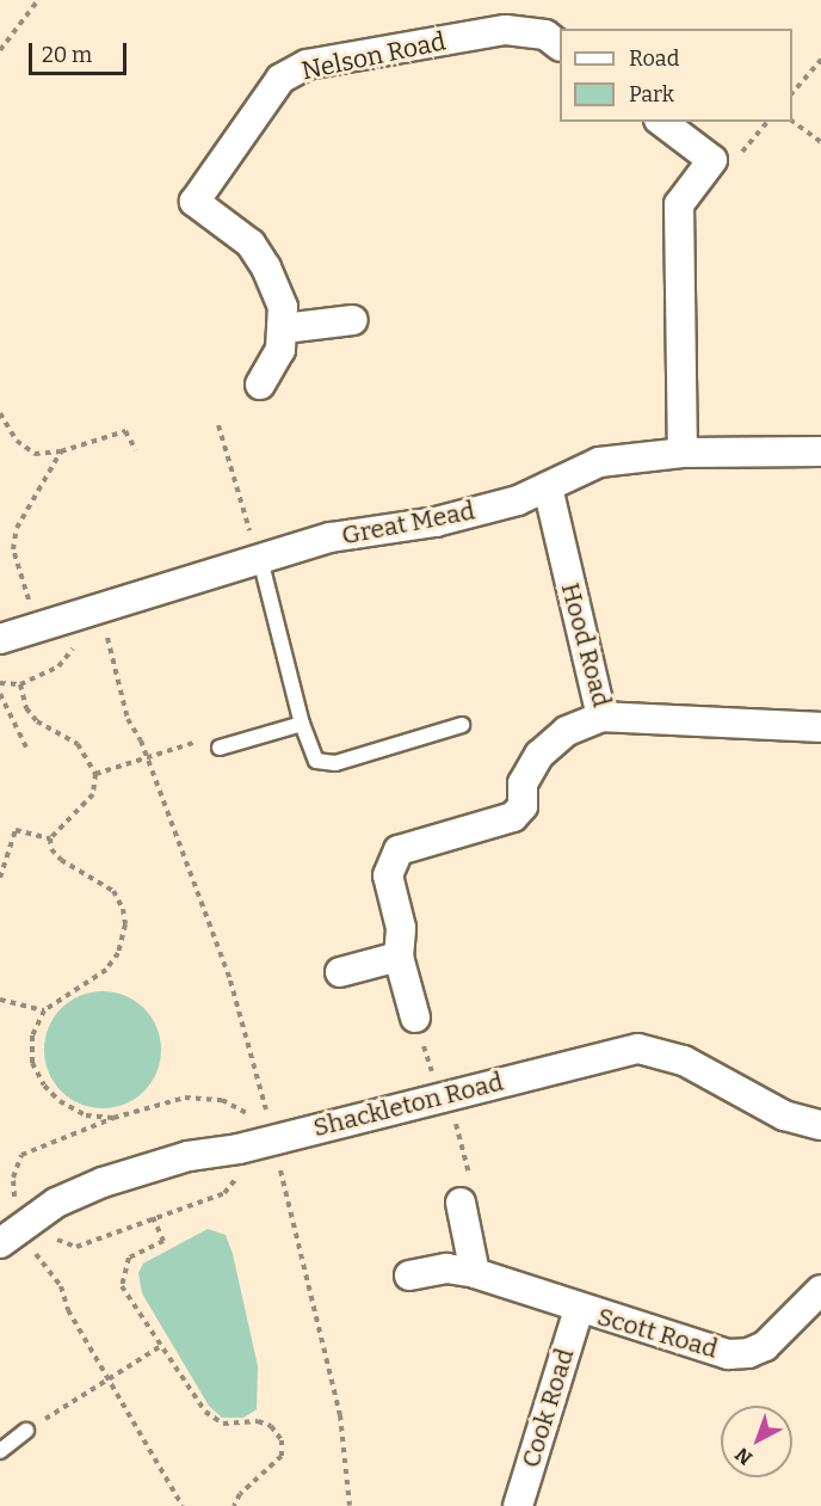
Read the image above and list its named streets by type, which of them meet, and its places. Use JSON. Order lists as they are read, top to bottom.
{
  "streets": {
    "street": [
      "Nelson Road",
      "Great Mead",
      "Hood Road",
      "Shackleton Road",
      "Scott Road",
      "Cook Road"
    ]
  },
  "crossings": [
    ["Great Mead", "Hood Road"],
    ["Scott Road", "Cook Road"]
  ],
  "legend": ["Road", "Park"],
  "scale_bar": "20 m",
  "north": "bottom left"
}
